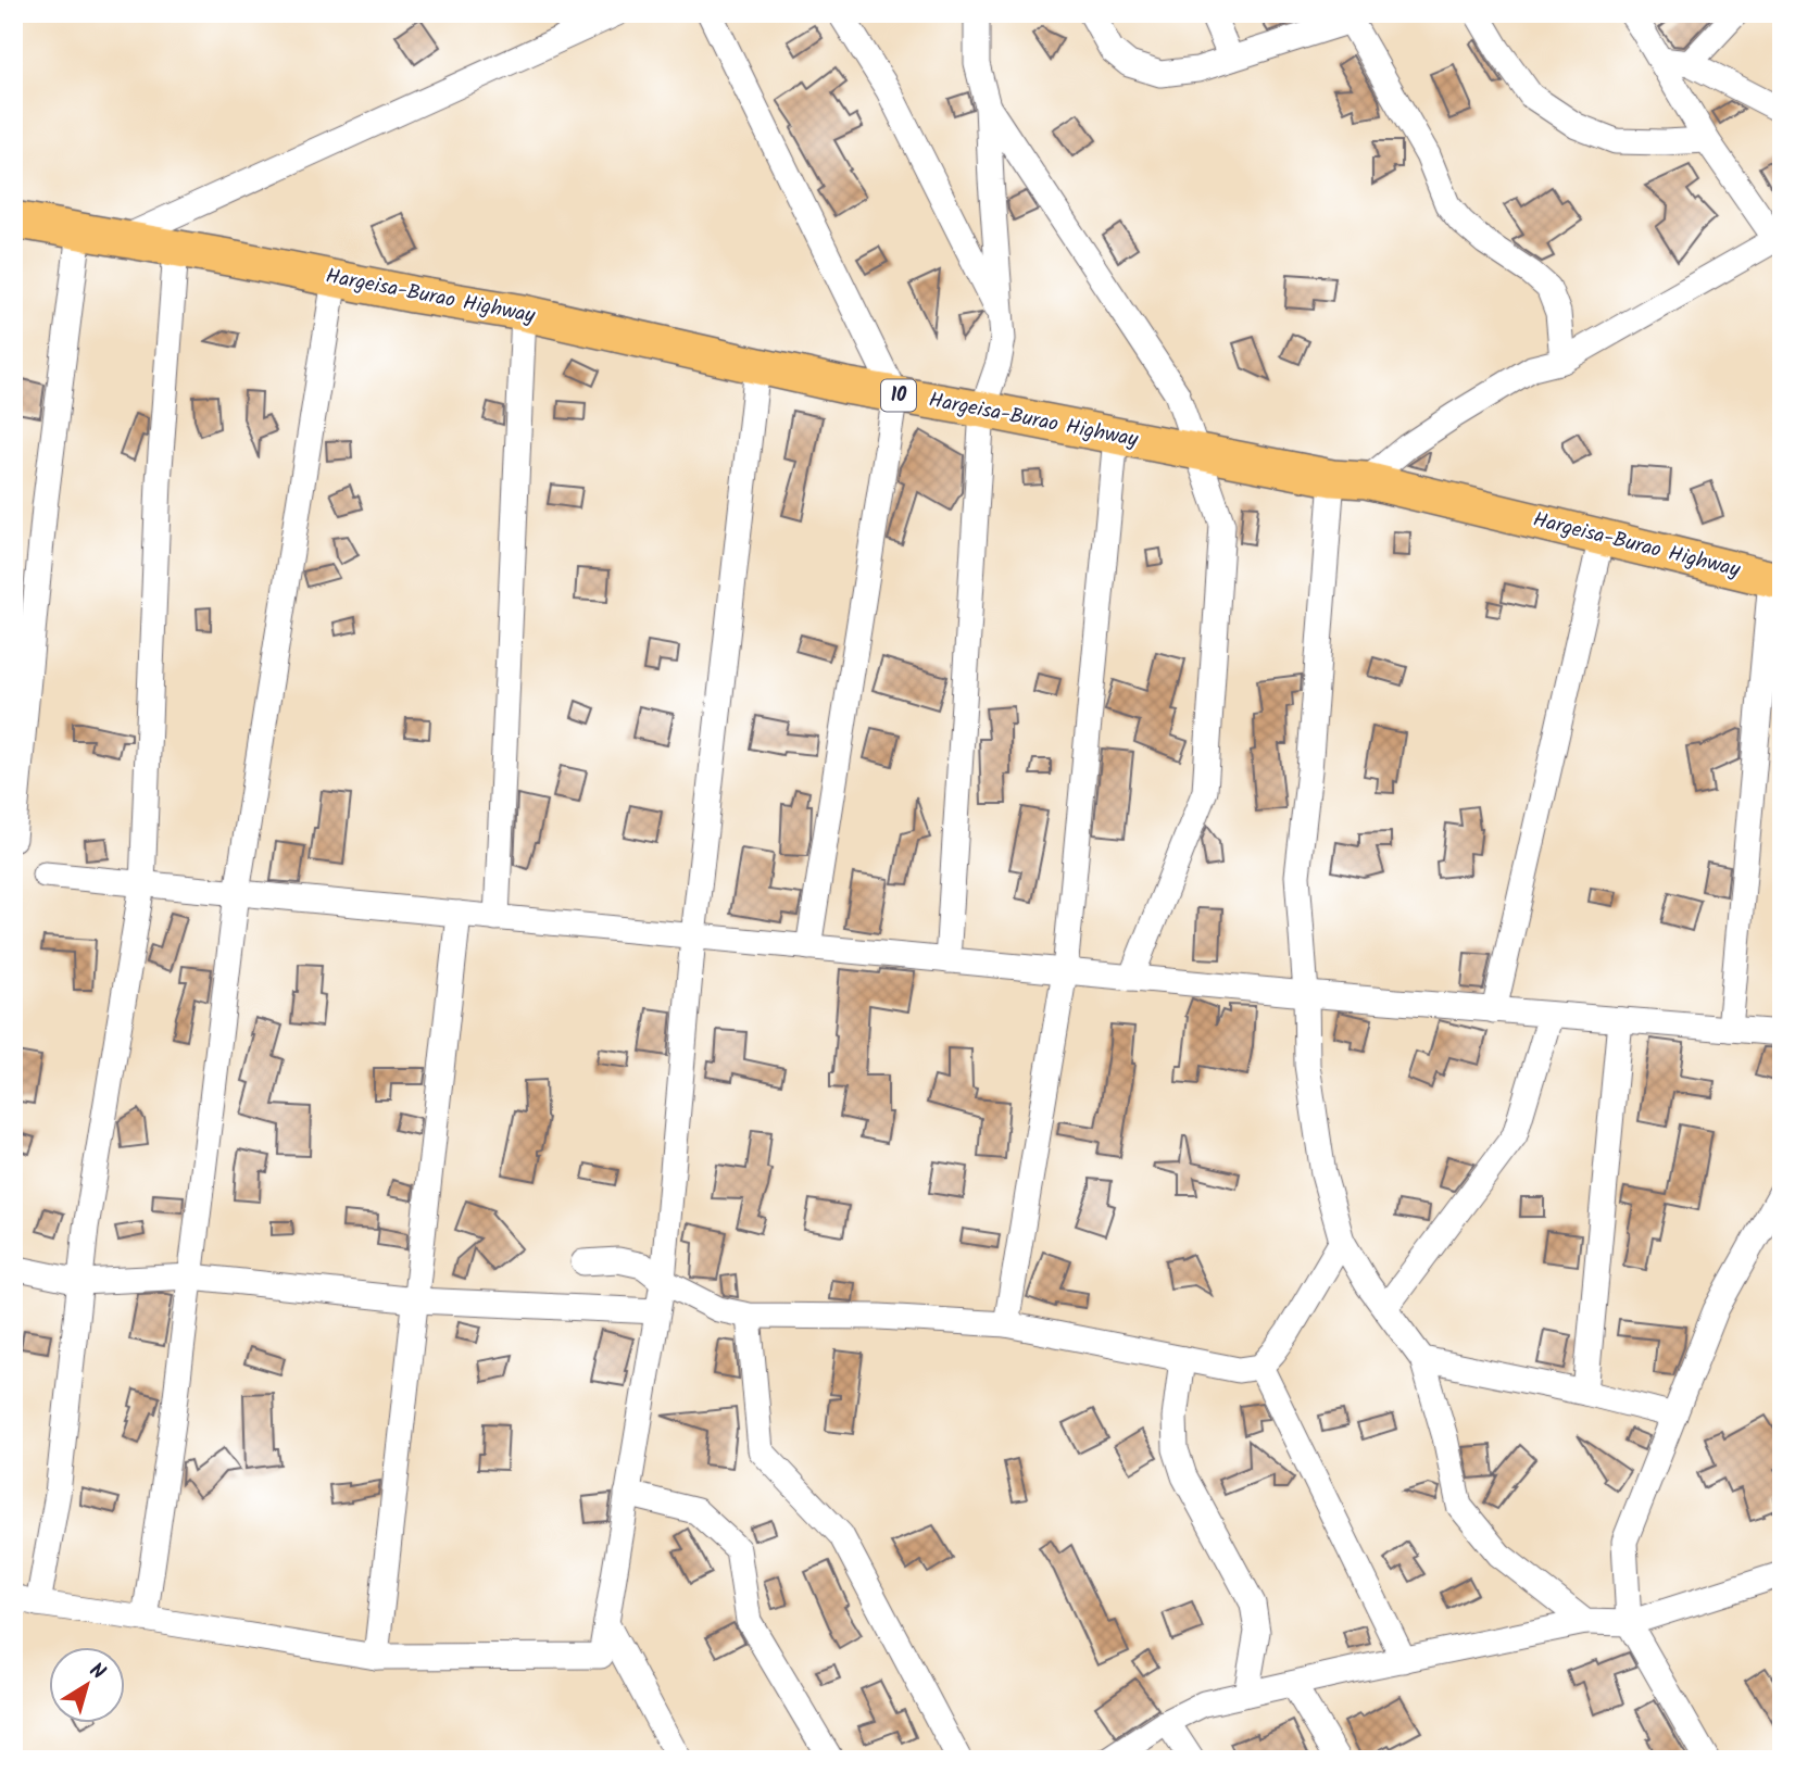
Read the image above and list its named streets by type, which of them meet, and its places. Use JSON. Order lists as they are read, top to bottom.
{
  "streets": {
    "highway": ["Hargeisa-Burao Highway", "10"]
  },
  "north": "top right"
}
